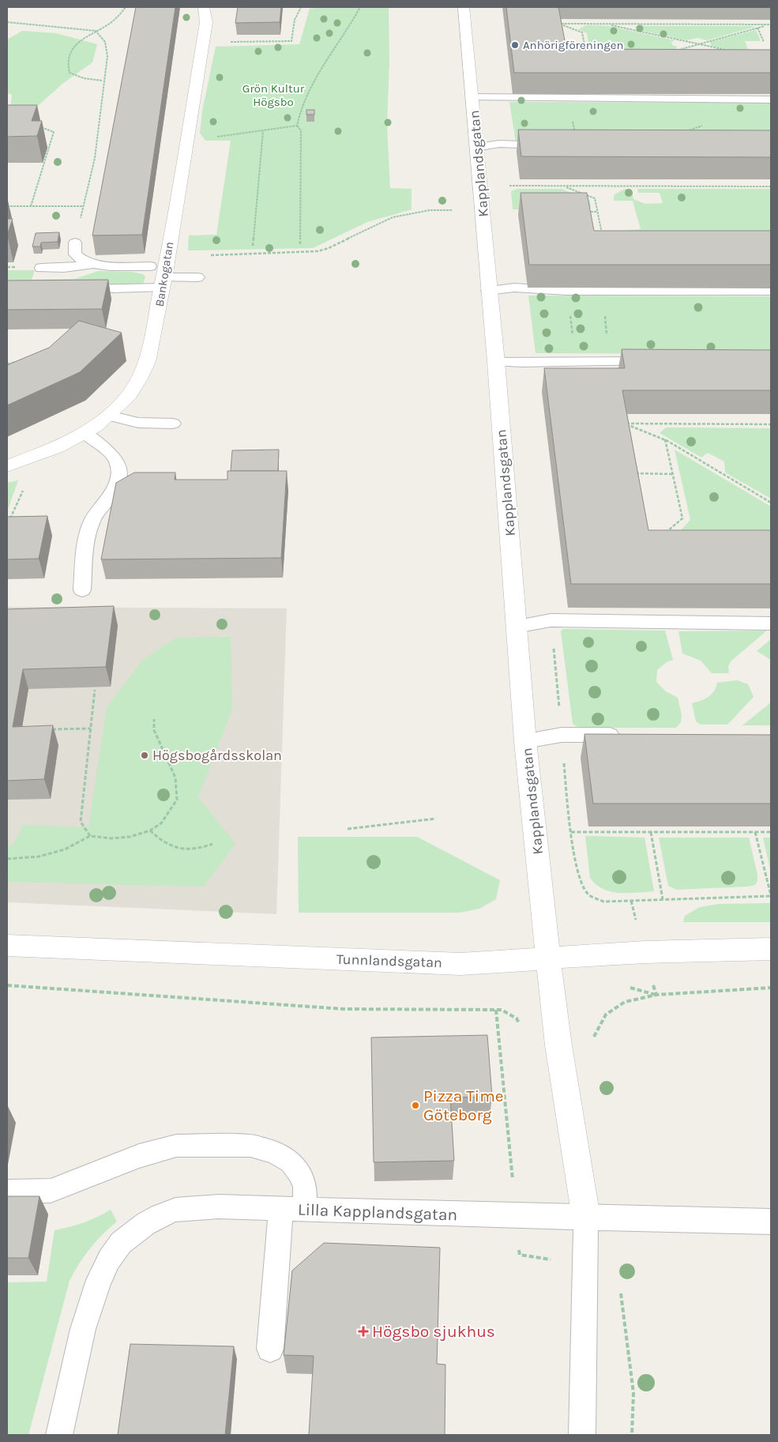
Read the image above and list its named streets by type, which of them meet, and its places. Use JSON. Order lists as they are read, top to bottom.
{
  "streets": {
    "street": ["Kapplandsgatan", "Bankogatan", "Tunnlandsgatan"],
    "lane": ["Lilla Kapplandsgatan"]
  },
  "crossings": [
    ["Kapplandsgatan", "Tunnlandsgatan"]
  ],
  "parks": ["Grön Kultur Högsbo"],
  "places": {
    "other": ["Anhörigföreningen", "Högsbogårdsskolan", "Pizza Time Göteborg"],
    "health": ["Högsbo sjukhus"]
  }
}
